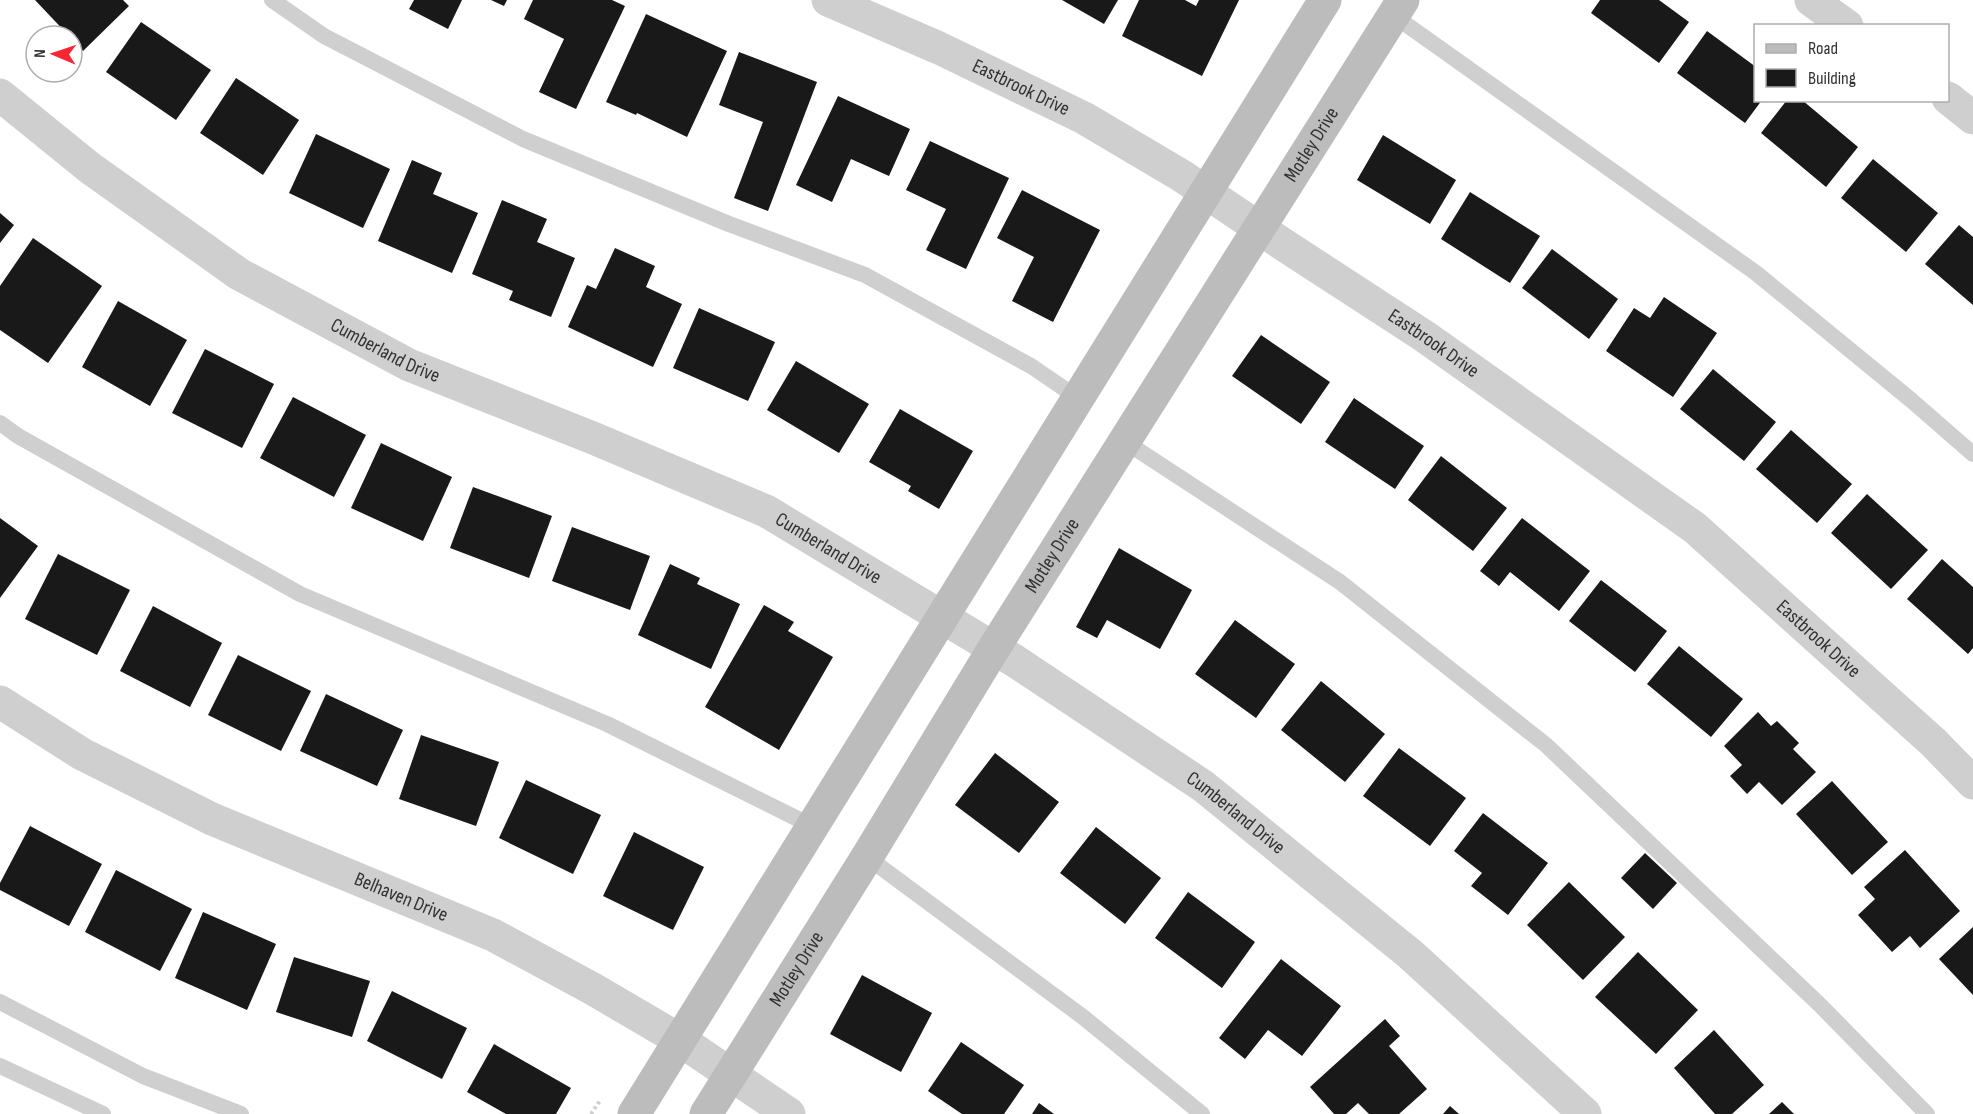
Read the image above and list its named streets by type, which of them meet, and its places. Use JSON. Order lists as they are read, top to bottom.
{
  "streets": {
    "main road": ["Motley Drive"],
    "street": ["Eastbrook Drive", "Cumberland Drive", "Belhaven Drive"]
  },
  "crossings": [
    ["Eastbrook Drive", "Motley Drive"],
    ["Motley Drive", "Cumberland Drive"],
    ["Motley Drive", "Belhaven Drive"]
  ],
  "legend": ["Road", "Building"],
  "north": "left"
}
